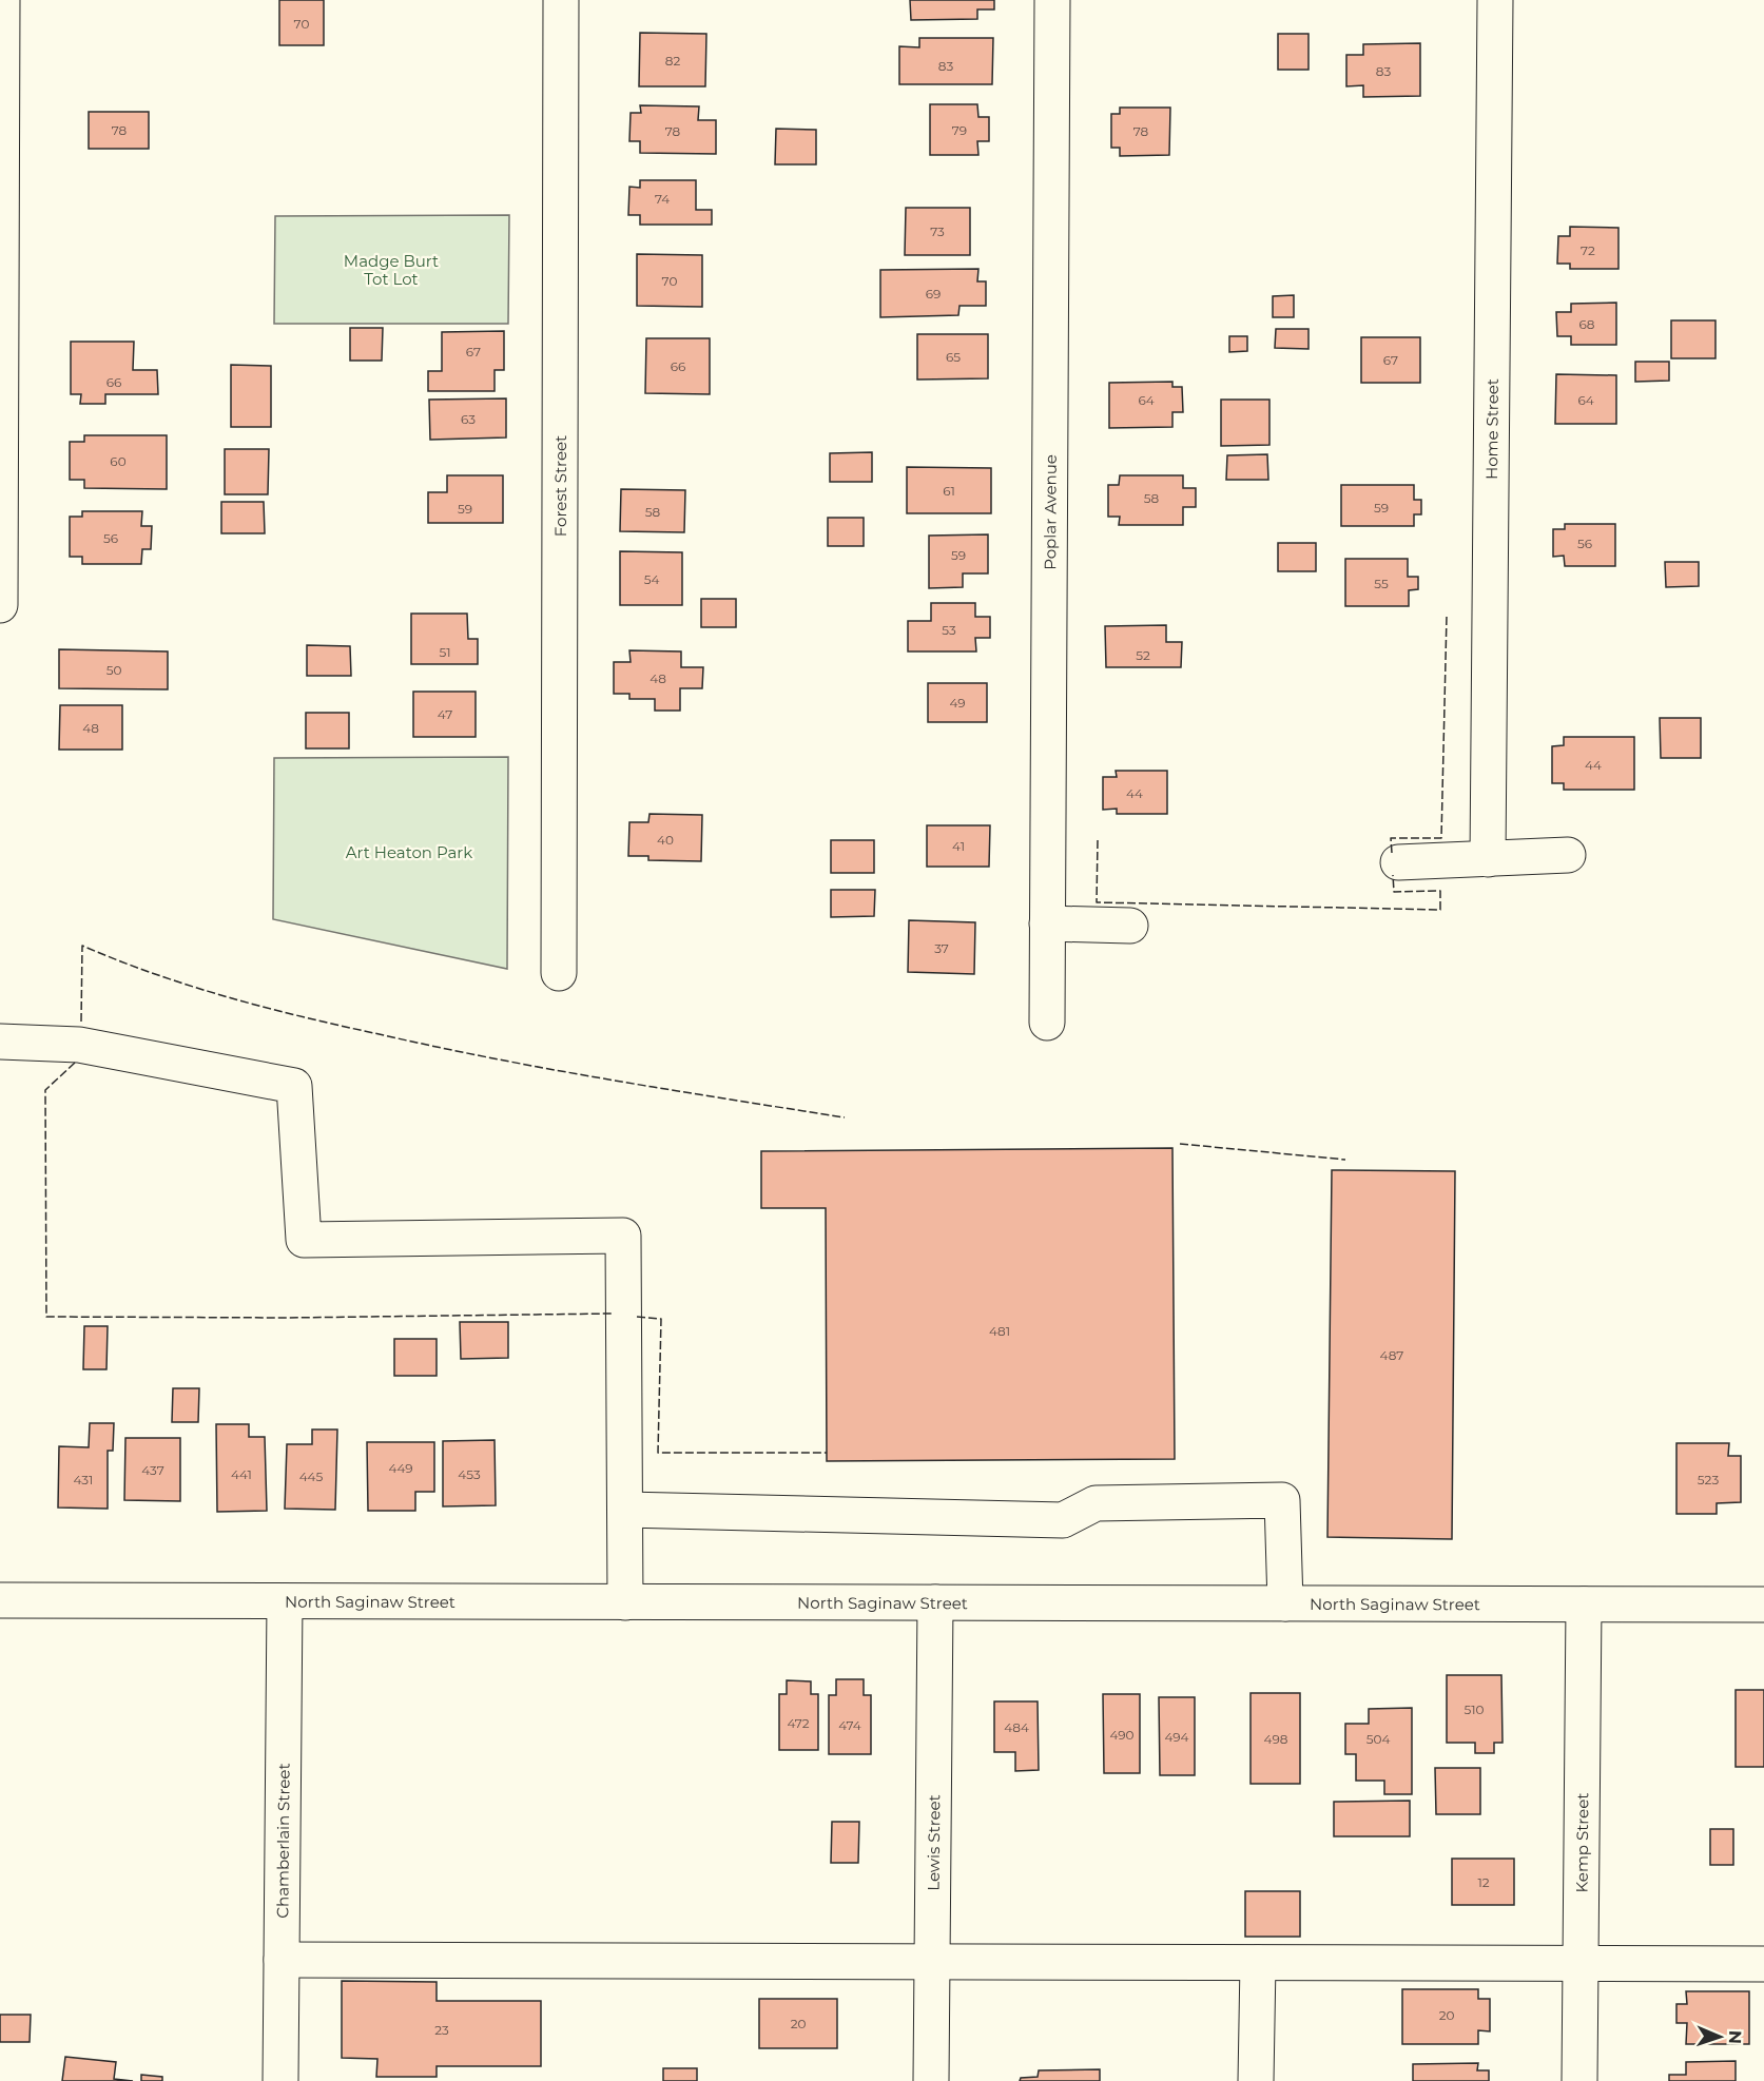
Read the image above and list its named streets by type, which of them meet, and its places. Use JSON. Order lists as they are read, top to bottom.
{
  "streets": {
    "street": [
      "Home Street",
      "Forest Street",
      "Poplar Avenue",
      "North Saginaw Street",
      "Chamberlain Street",
      "Lewis Street",
      "Kemp Street"
    ]
  },
  "crossings": [
    ["North Saginaw Street", "Chamberlain Street"],
    ["North Saginaw Street", "Lewis Street"],
    ["North Saginaw Street", "Kemp Street"]
  ],
  "parks": ["Madge Burt Tot Lot", "Art Heaton Park"],
  "house_numbers": [
    "70",
    "82",
    "83",
    "83",
    "78",
    "79",
    "78",
    "78",
    "74",
    "73",
    "72",
    "70",
    "69",
    "68",
    "67",
    "65",
    "67",
    "66",
    "66",
    "64",
    "64",
    "63",
    "60",
    "61",
    "58",
    "59",
    "59",
    "58",
    "56",
    "56",
    "59",
    "54",
    "55",
    "53",
    "51",
    "52",
    "50",
    "48",
    "49",
    "47",
    "48",
    "44",
    "44",
    "40",
    "41",
    "37",
    "481",
    "487",
    "449",
    "437",
    "441",
    "453",
    "445",
    "431",
    "523",
    "510",
    "472",
    "474",
    "484",
    "490",
    "494",
    "498",
    "504",
    "12",
    "20",
    "20",
    "23"
  ],
  "north": "right"
}
